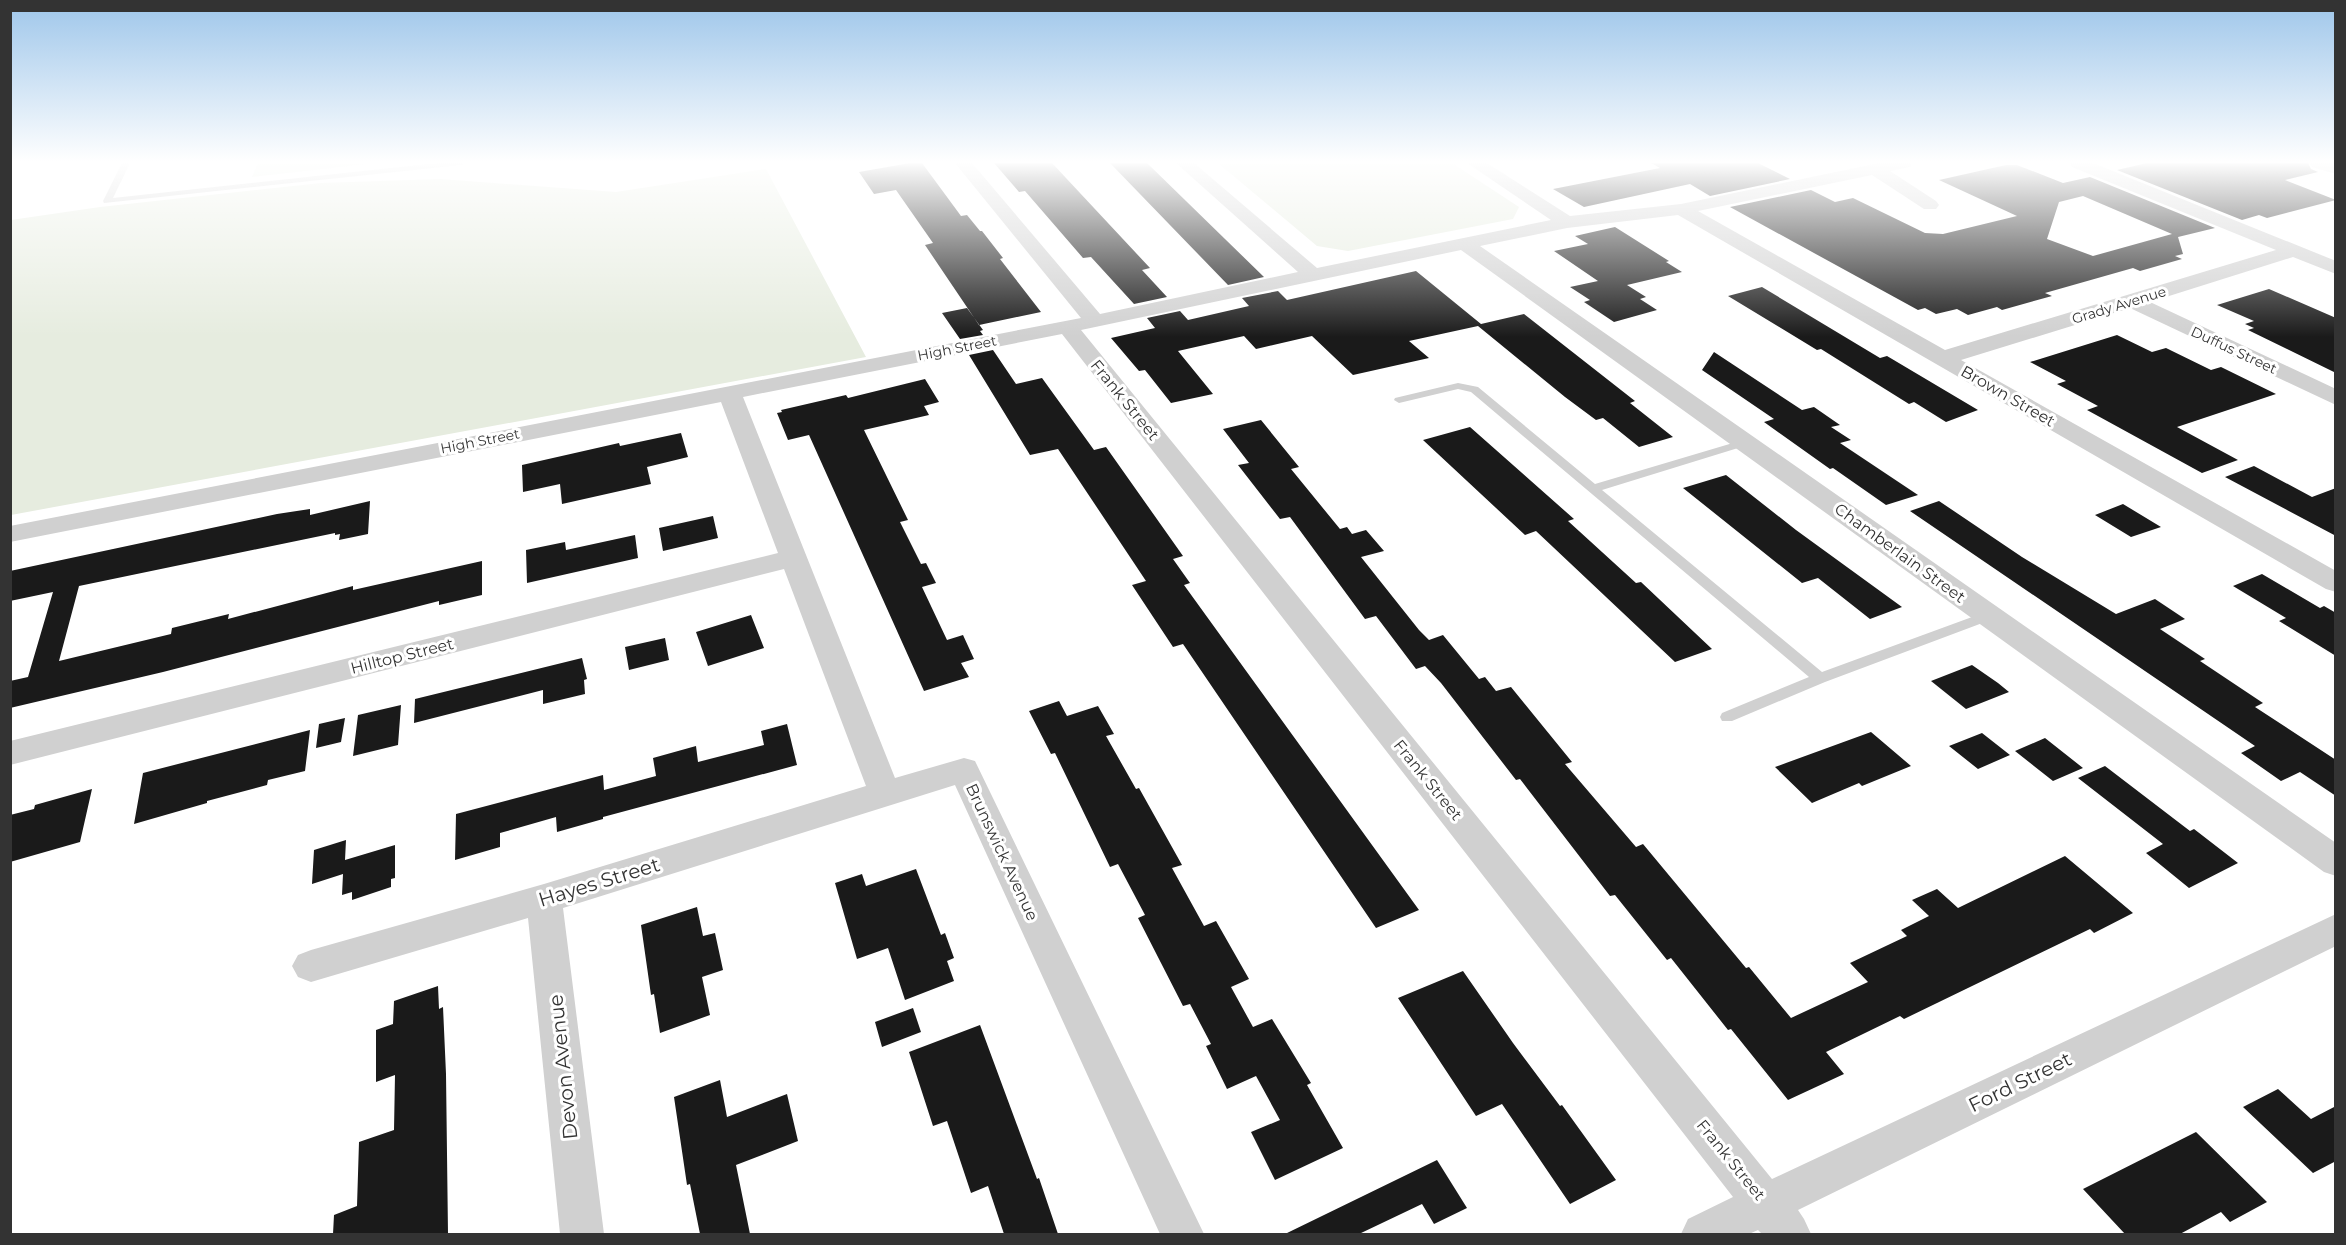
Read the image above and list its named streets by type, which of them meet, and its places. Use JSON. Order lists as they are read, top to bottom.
{
  "streets": {
    "street": [
      "Grady Avenue",
      "High Street",
      "Duffus Street",
      "Brown Street",
      "Frank Street",
      "Chamberlain Street",
      "Hilltop Street",
      "Brunswick Avenue",
      "Hayes Street",
      "Devon Avenue",
      "Ford Street"
    ]
  },
  "crossings": [
    ["Grady Avenue", "Duffus Street"],
    ["Grady Avenue", "Brown Street"],
    ["High Street", "Frank Street"],
    ["High Street", "Chamberlain Street"],
    ["Frank Street", "Ford Street"],
    ["Brunswick Avenue", "Hayes Street"],
    ["Hayes Street", "Devon Avenue"]
  ]
}
